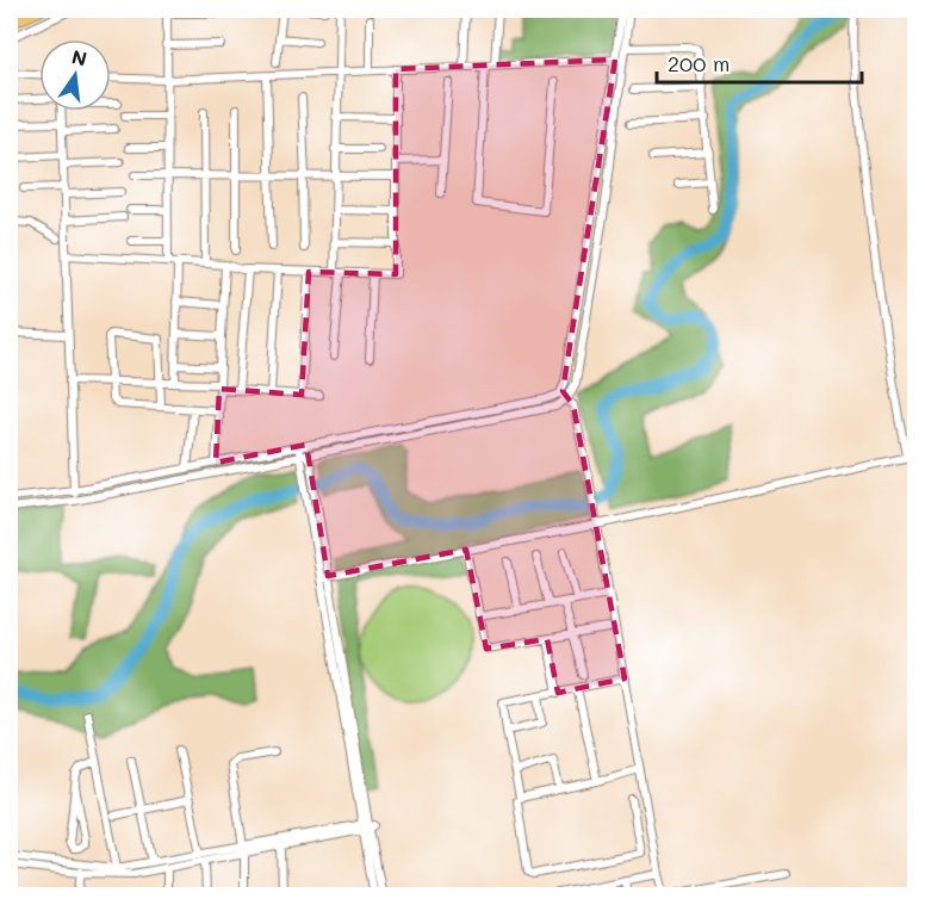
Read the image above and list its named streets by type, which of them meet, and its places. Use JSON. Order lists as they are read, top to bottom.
{
  "scale_bar": "200 m",
  "north": "top"
}
